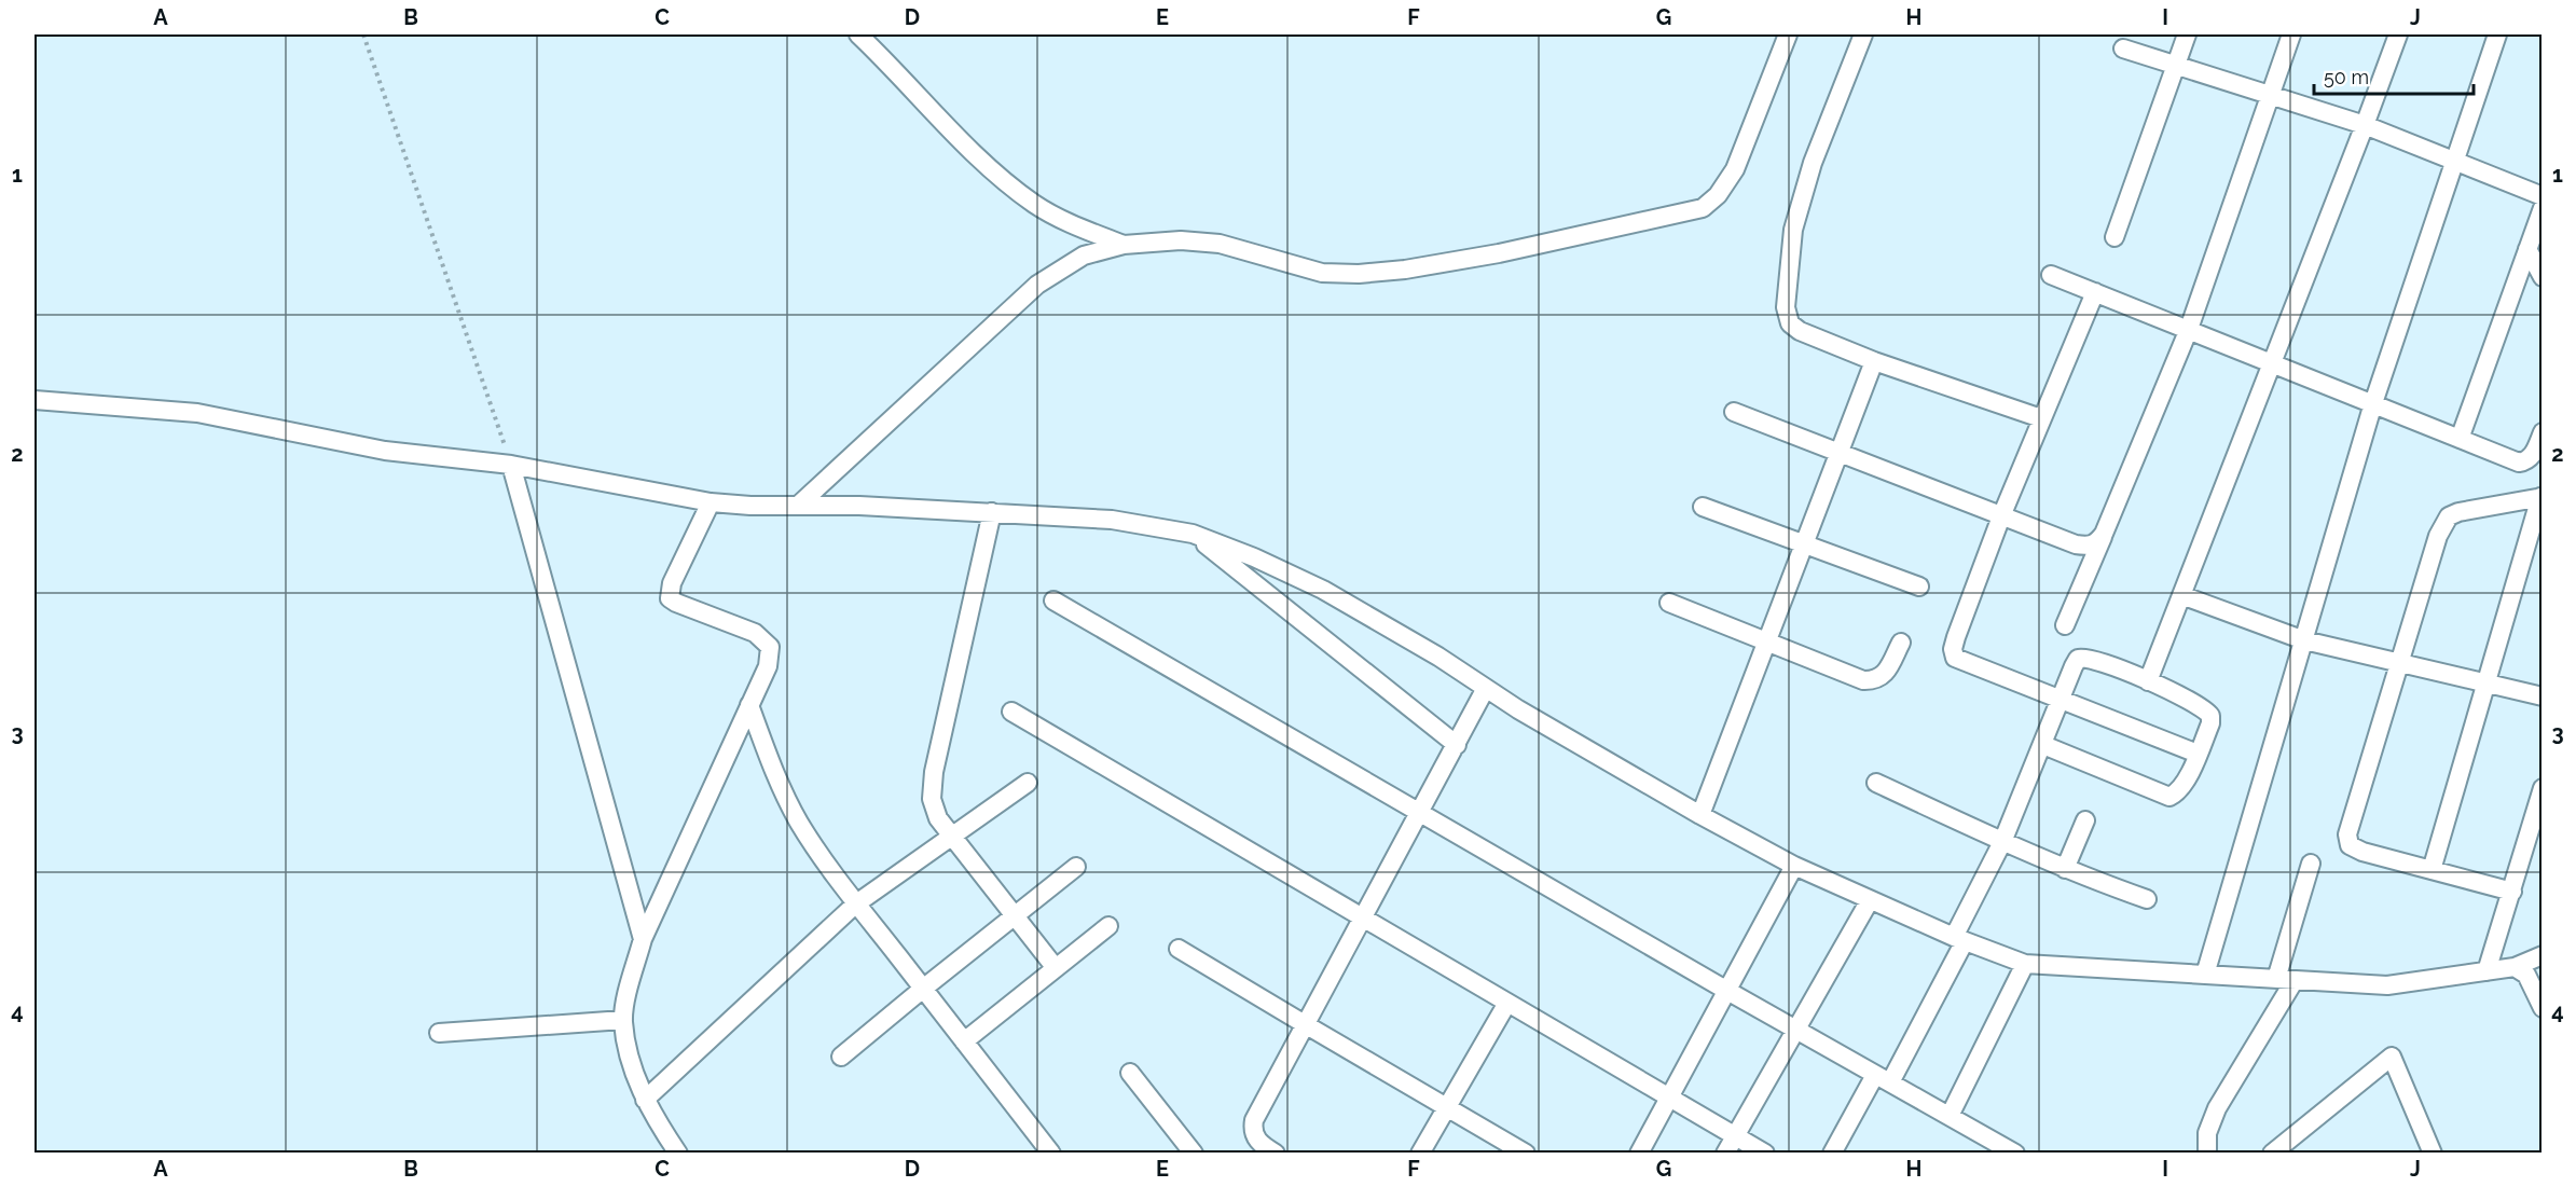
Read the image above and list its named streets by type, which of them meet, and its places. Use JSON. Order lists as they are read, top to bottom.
{
  "scale_bar": "50 m",
  "grid": {
    "columns": [
      "A",
      "B",
      "C",
      "D",
      "E",
      "F",
      "G",
      "H",
      "I",
      "J"
    ],
    "rows": [
      "1",
      "2",
      "3",
      "4"
    ]
  }
}
